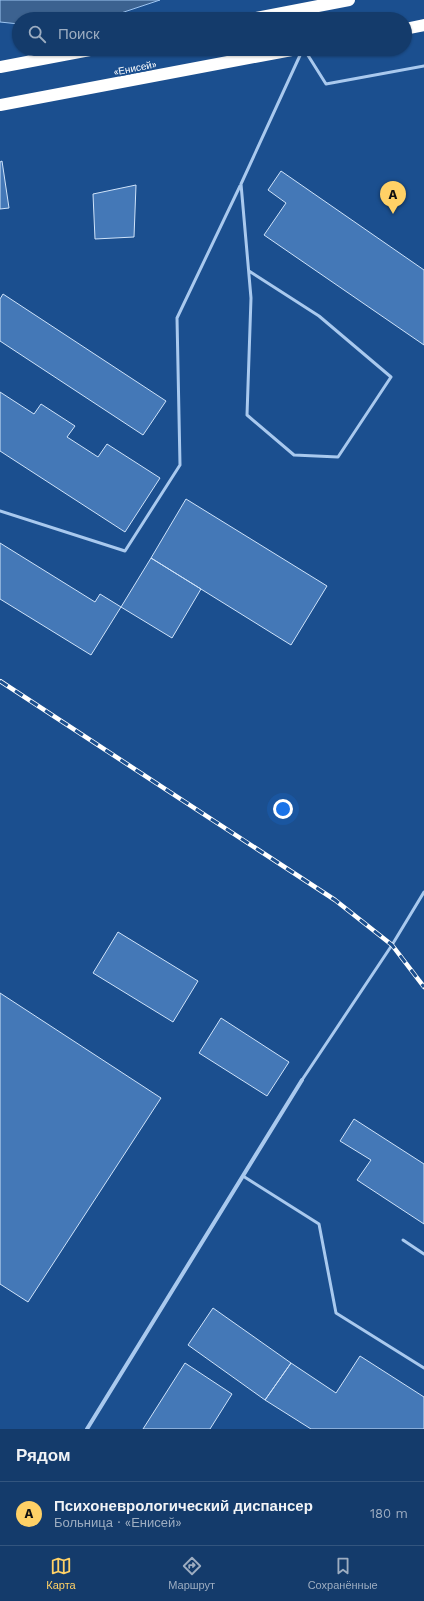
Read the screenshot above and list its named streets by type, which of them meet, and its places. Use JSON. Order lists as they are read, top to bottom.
{
  "streets": {
    "highway": ["«Енисей»"]
  },
  "page": {
    "search": "Поиск",
    "pins": "A",
    "heading": "Рядом",
    "list": [
      {
        "mark": "A",
        "name": "Психоневрологический диспансер",
        "note": "Больница · «Енисей»",
        "value": "180 m"
      }
    ],
    "nav": ["Карта", "Маршрут", "Сохранённые"]
  }
}
